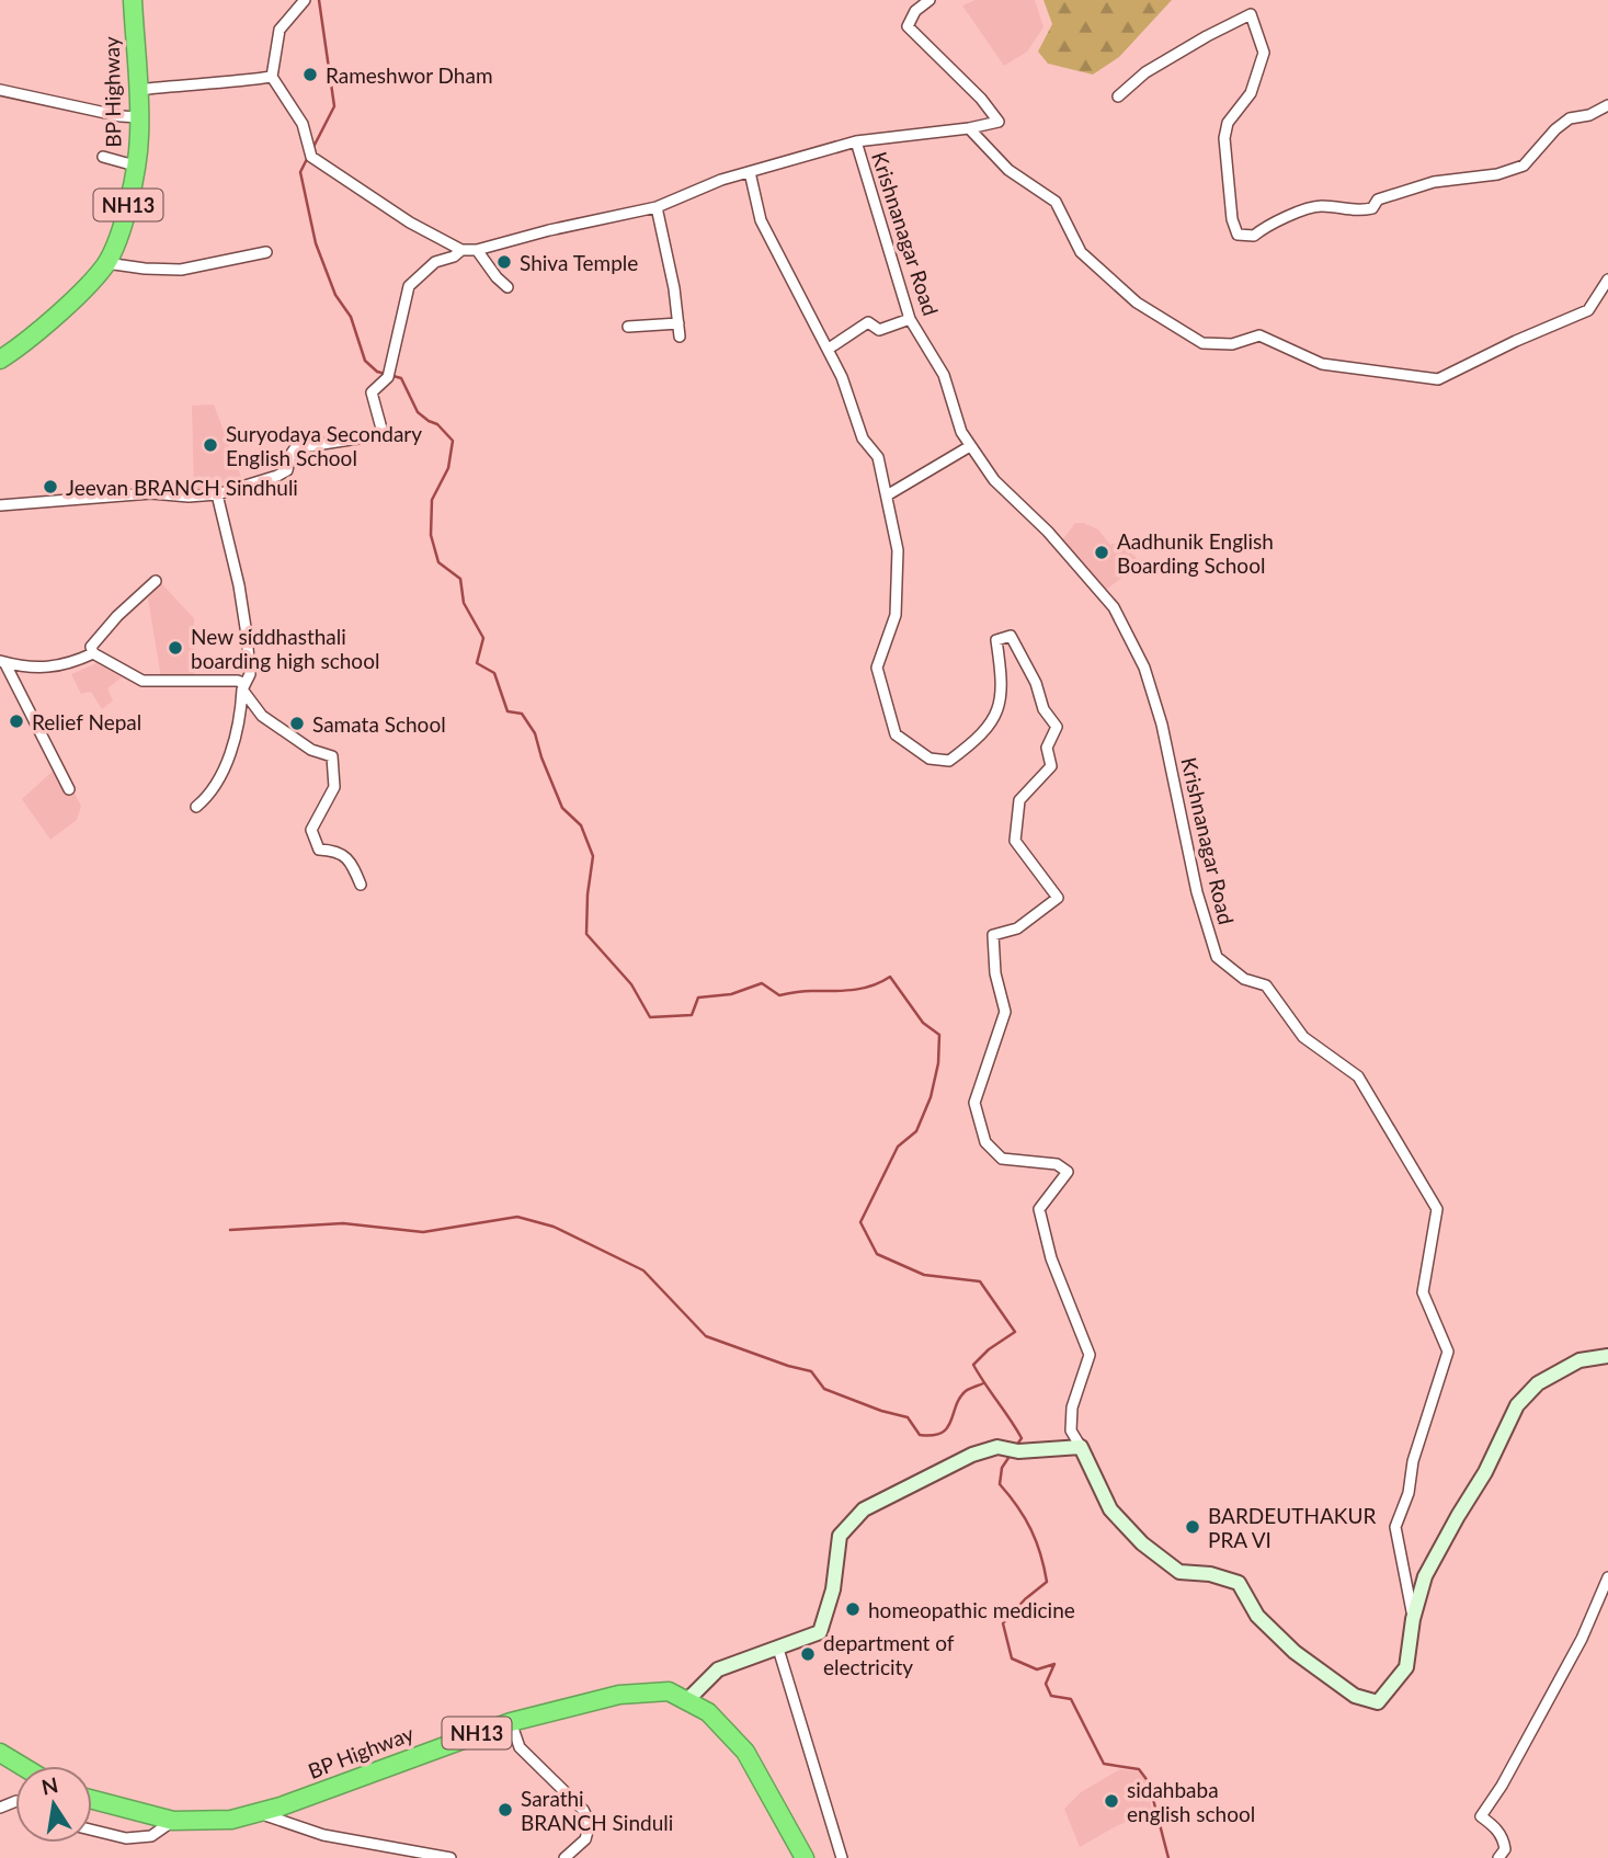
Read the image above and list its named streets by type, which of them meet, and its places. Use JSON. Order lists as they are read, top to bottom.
{
  "streets": {
    "highway": ["BP Highway", "NH13"],
    "street": ["Krishnanagar Road"]
  },
  "places": [
    "Rameshwor Dham",
    "Shiva Temple",
    "Suryodaya Secondary English School",
    "Jeevan BRANCH Sindhuli",
    "Aadhunik English Boarding School",
    "New siddhasthali boarding high school",
    "Relief Nepal",
    "Samata School",
    "BARDEUTHAKUR PRA VI",
    "homeopathic medicine",
    "department of electricity",
    "sidahbaba english school",
    "Sarathi BRANCH Sinduli"
  ],
  "north": "top"
}
